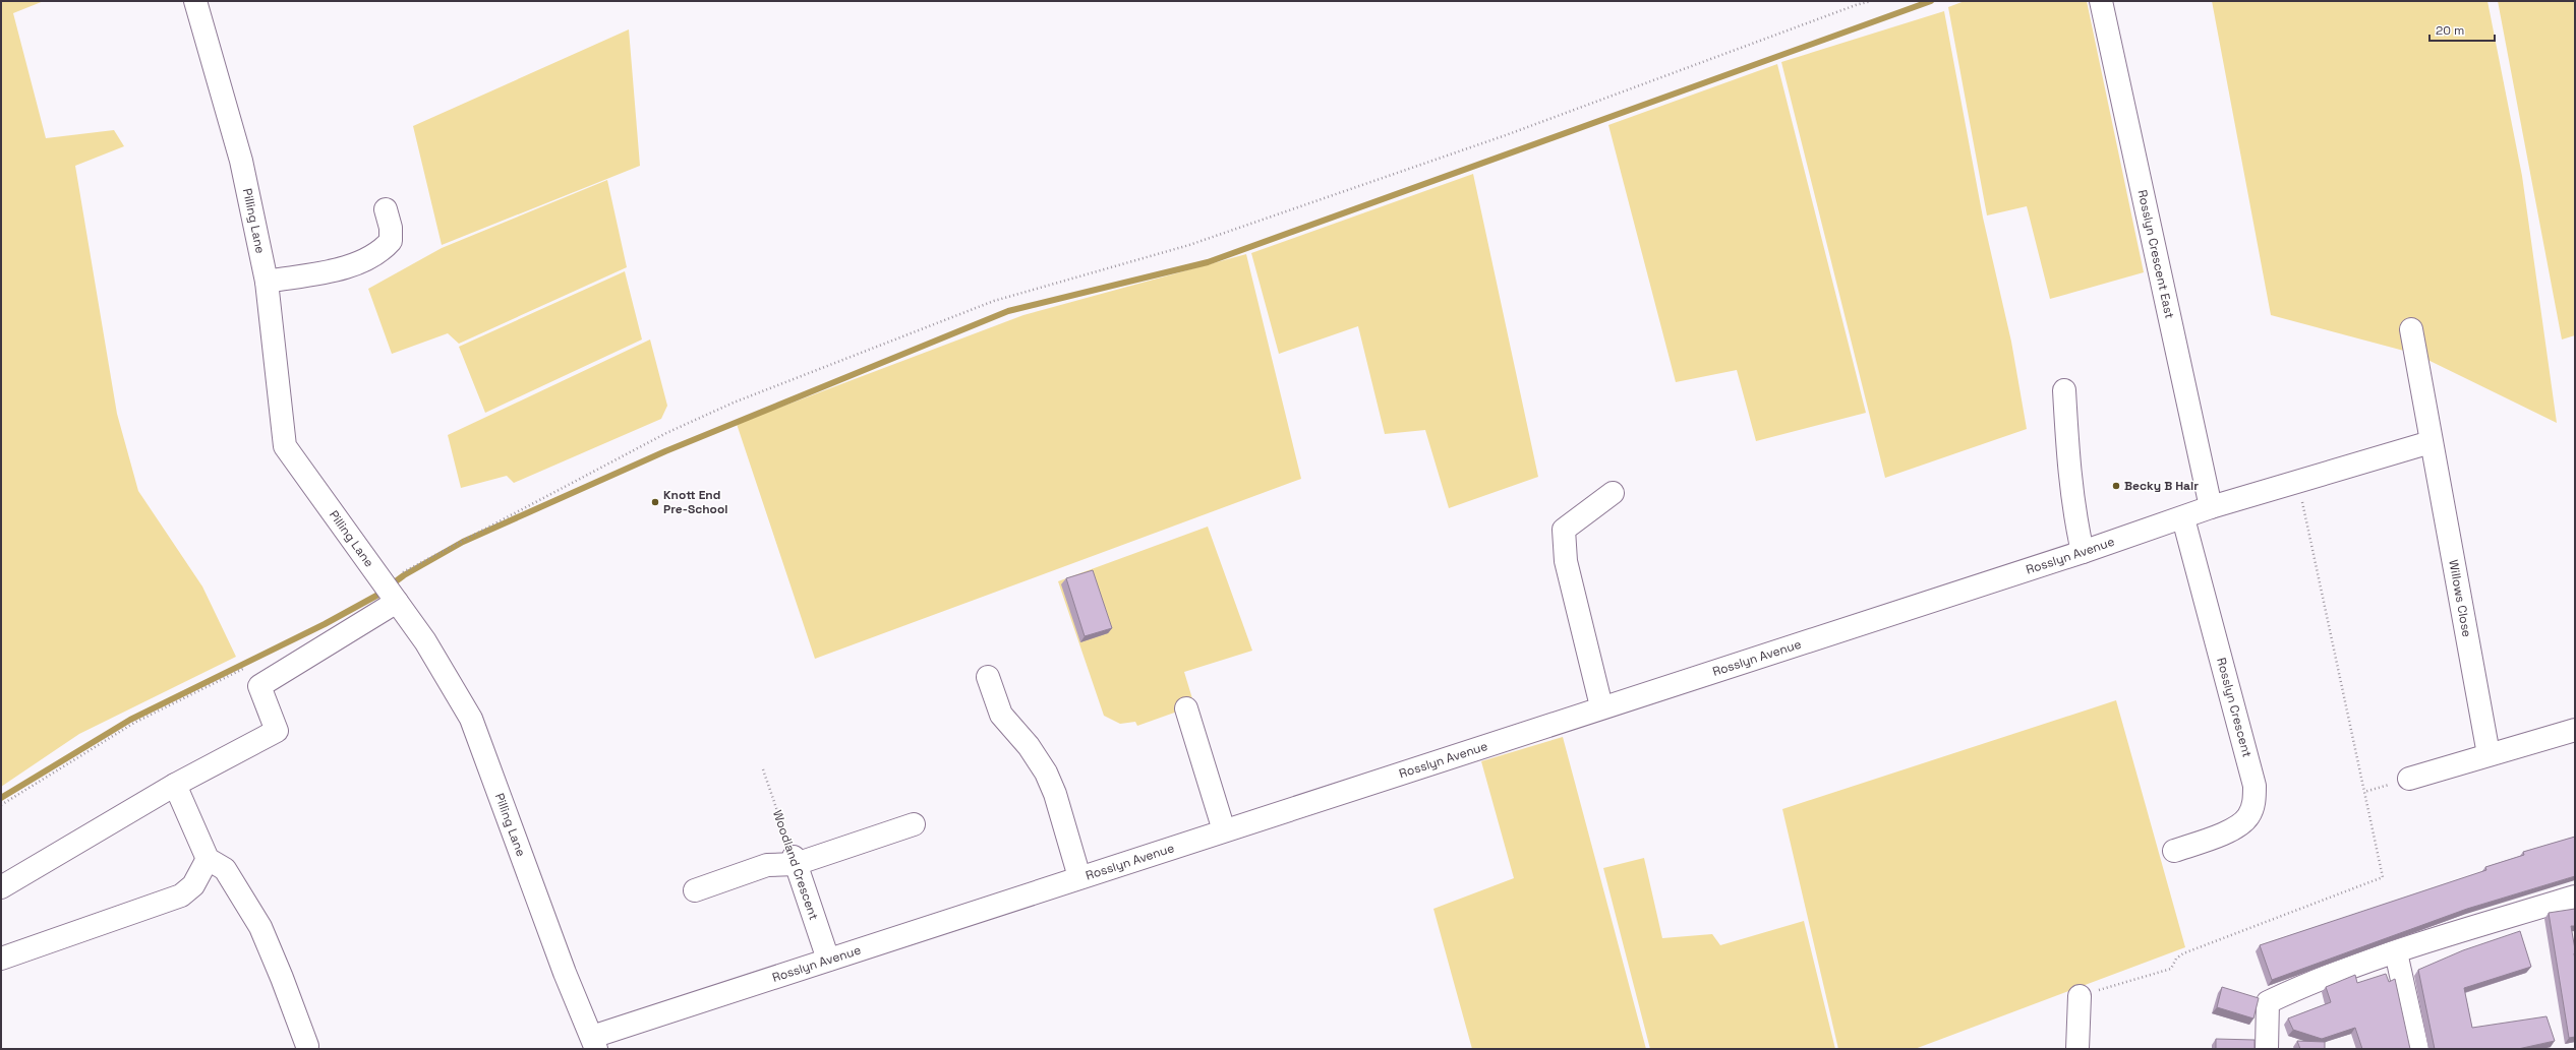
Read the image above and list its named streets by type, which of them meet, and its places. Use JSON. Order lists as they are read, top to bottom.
{
  "streets": {
    "street": [
      "Pilling Lane",
      "Rosslyn Crescent East",
      "Rosslyn Avenue",
      "Willows Close",
      "Rosslyn Crescent",
      "Woodland Crescent"
    ]
  },
  "crossings": [
    ["Pilling Lane", "Rosslyn Avenue"],
    ["Rosslyn Crescent East", "Rosslyn Avenue"],
    ["Rosslyn Avenue", "Rosslyn Crescent"],
    ["Rosslyn Avenue", "Woodland Crescent"]
  ],
  "places": ["Becky B Hair", "Knott End Pre-School"],
  "scale_bar": "20 m"
}
